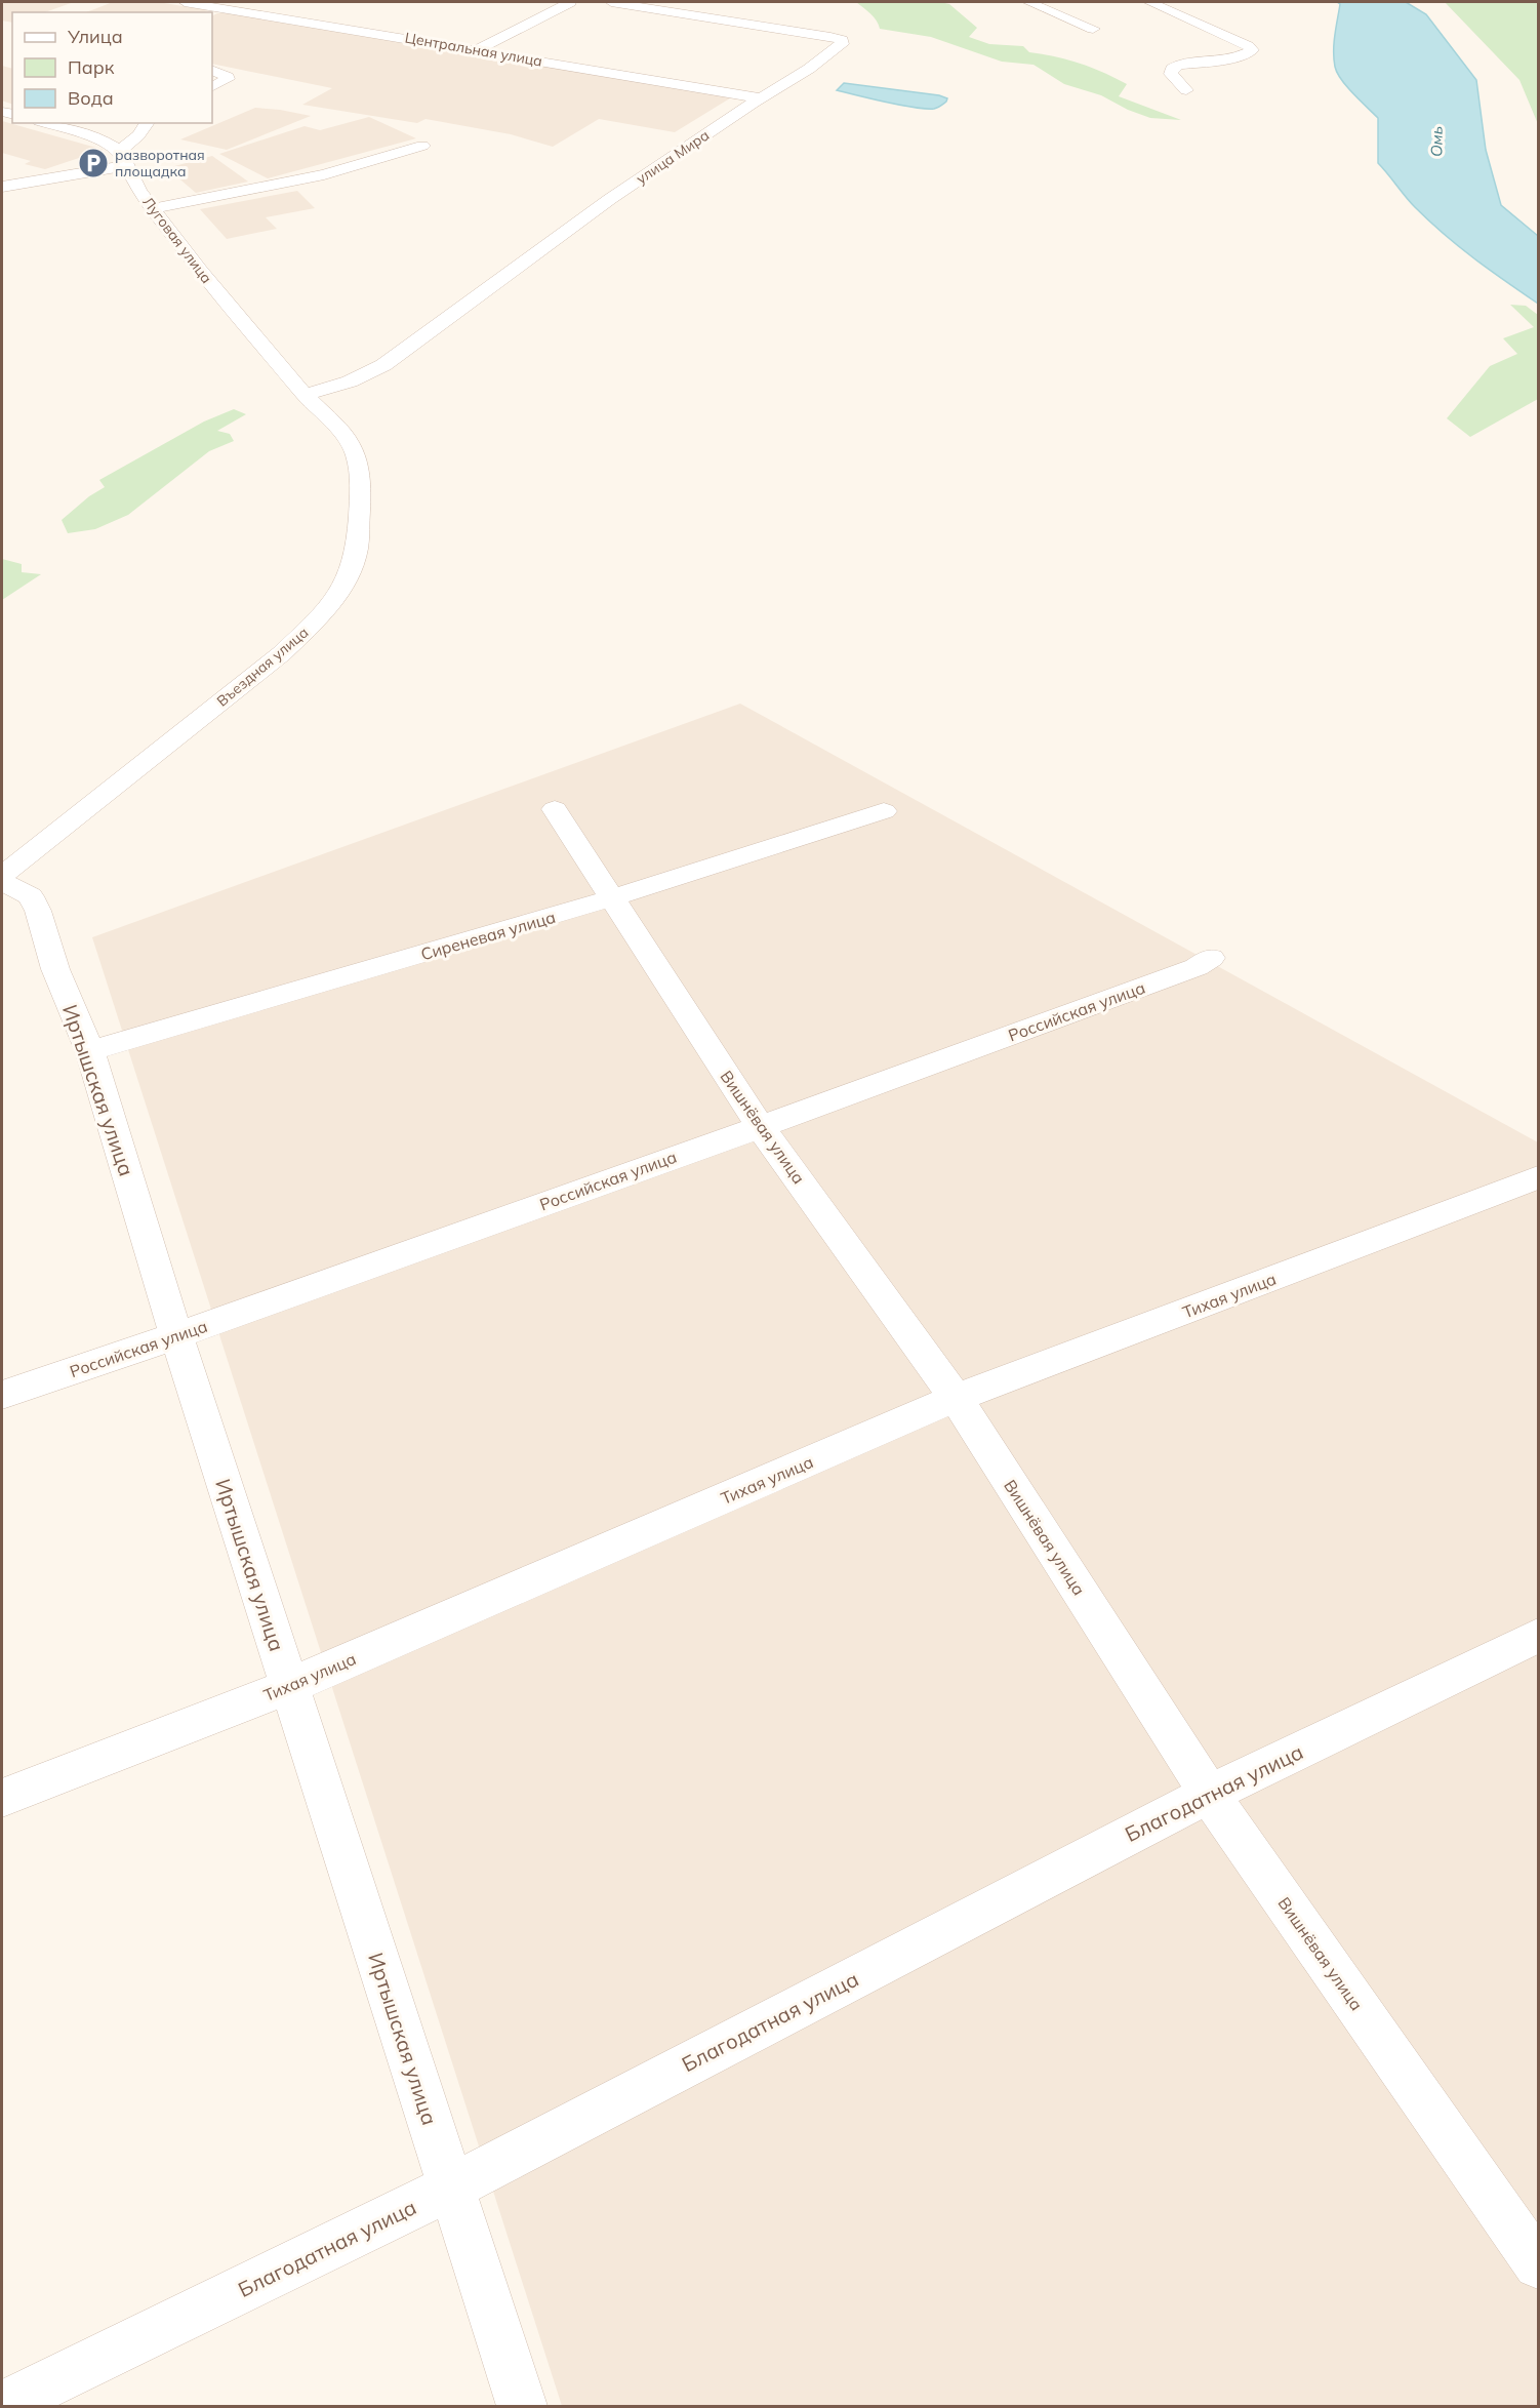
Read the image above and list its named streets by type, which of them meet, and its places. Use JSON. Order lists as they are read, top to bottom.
{
  "streets": {
    "street": [
      "Центральная улица",
      "улица Мира",
      "Луговая улица",
      "Въездная улица",
      "Сиреневая улица",
      "Российская улица",
      "Иртышская улица",
      "Вишнёвая улица",
      "Тихая улица",
      "Благодатная улица"
    ]
  },
  "crossings": [
    ["Центральная улица", "улица Мира"],
    ["улица Мира", "Луговая улица"],
    ["улица Мира", "Въездная улица"],
    ["Луговая улица", "Въездная улица"],
    ["Сиреневая улица", "Иртышская улица"],
    ["Сиреневая улица", "Вишнёвая улица"],
    ["Российская улица", "Иртышская улица"],
    ["Российская улица", "Вишнёвая улица"],
    ["Иртышская улица", "Тихая улица"],
    ["Иртышская улица", "Благодатная улица"],
    ["Вишнёвая улица", "Тихая улица"],
    ["Вишнёвая улица", "Благодатная улица"]
  ],
  "water": ["Омь"],
  "places": {
    "parking": ["разворотная площадка"]
  },
  "legend": ["Улица", "Парк", "Вода"]
}
